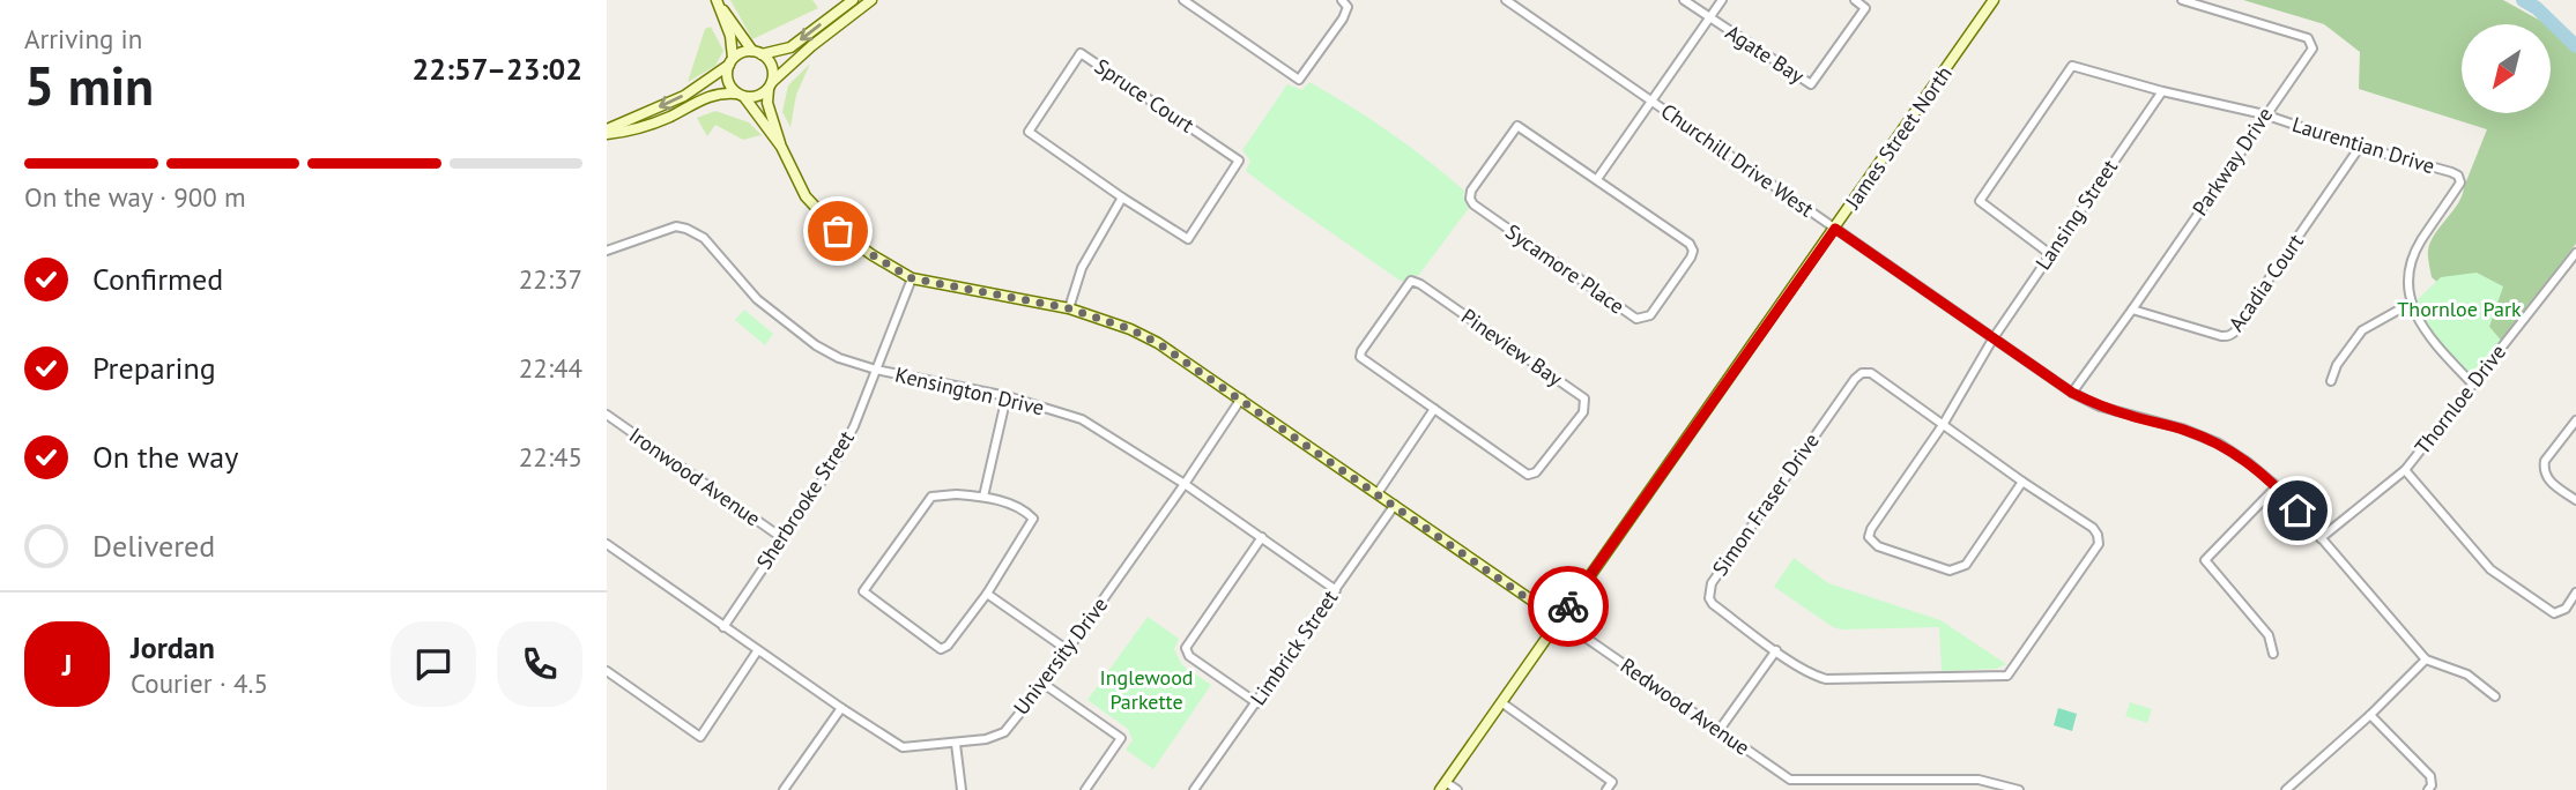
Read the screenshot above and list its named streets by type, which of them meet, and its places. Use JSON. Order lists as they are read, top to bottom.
{
  "streets": {
    "street": [
      "Agate Bay",
      "Spruce Court",
      "James Street North",
      "Laurentian Drive",
      "Churchill Drive West",
      "Parkway Drive",
      "Lansing Street",
      "Sycamore Place",
      "Acadia Court",
      "Pineview Bay",
      "Kensington Drive",
      "Thornloe Drive",
      "Ironwood Avenue",
      "Sherbrooke Street",
      "Simon Fraser Drive",
      "Limbrick Street",
      "University Drive",
      "Redwood Avenue"
    ]
  },
  "crossings": [
    ["James Street North", "Churchill Drive West"],
    ["James Street North", "Redwood Avenue"],
    ["Laurentian Drive", "Parkway Drive"],
    ["Laurentian Drive", "Lansing Street"],
    ["Laurentian Drive", "Acadia Court"],
    ["Churchill Drive West", "Parkway Drive"],
    ["Churchill Drive West", "Lansing Street"],
    ["Churchill Drive West", "Thornloe Drive"],
    ["Parkway Drive", "Acadia Court"],
    ["Lansing Street", "Simon Fraser Drive"],
    ["Kensington Drive", "Sherbrooke Street"],
    ["Kensington Drive", "Limbrick Street"],
    ["Kensington Drive", "University Drive"],
    ["Ironwood Avenue", "Sherbrooke Street"],
    ["Sherbrooke Street", "University Drive"],
    ["Sherbrooke Street", "Redwood Avenue"],
    ["Limbrick Street", "Redwood Avenue"],
    ["University Drive", "Redwood Avenue"]
  ],
  "parks": ["Thornloe Park", "Inglewood Parkette"],
  "north": "bottom left",
  "page": {
    "heading": ["5 min", "Arriving in", "22:57–23:02"],
    "panel": ["Jordan", "Courier · 4.5"],
    "bar": "On the way · 900 m",
    "list": [
      ["Confirmed", "22:37"],
      ["Preparing", "22:44"],
      ["On the way", "22:45"],
      "Delivered"
    ],
    "round": "J"
  }
}
